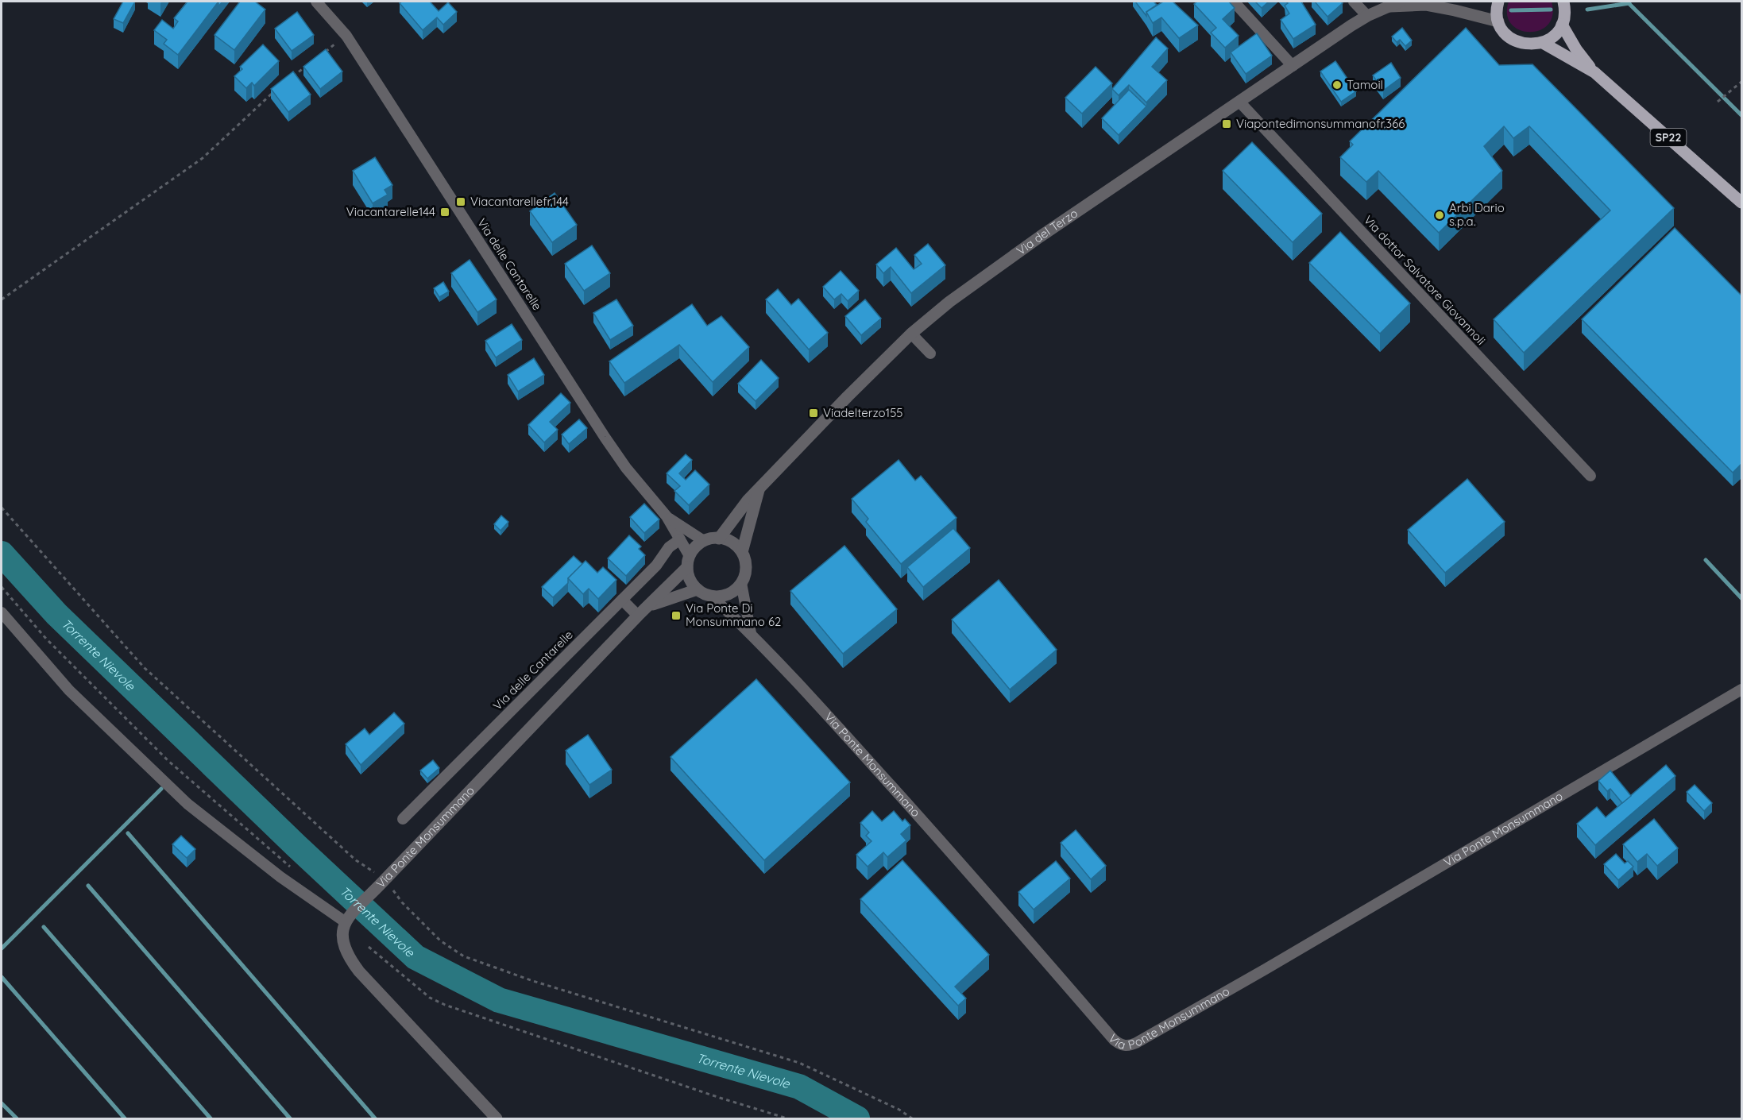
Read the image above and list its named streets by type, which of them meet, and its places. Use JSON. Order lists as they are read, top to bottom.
{
  "streets": {
    "main road": ["SP22"],
    "street": [
      "Via del Terzo",
      "Via delle Cantarelle",
      "Via dottor Salvatore Giovannoli",
      "Via Ponte Monsummano"
    ]
  },
  "crossings": [
    ["Via del Terzo", "Via delle Cantarelle"],
    ["Via del Terzo", "Via dottor Salvatore Giovannoli"],
    ["Via del Terzo", "Via Ponte Monsummano"],
    ["Via delle Cantarelle", "Via Ponte Monsummano"]
  ],
  "water": ["Torrente Nievole"],
  "places": {
    "other": ["Tamoil", "Arbi Dario s.p.a."],
    "transit": [
      "Viapontedimonsummanofr.366",
      "Viacantarellefr.144",
      "Viacantarelle144",
      "Viadelterzo155",
      "Via Ponte Di Monsummano 62"
    ]
  }
}
